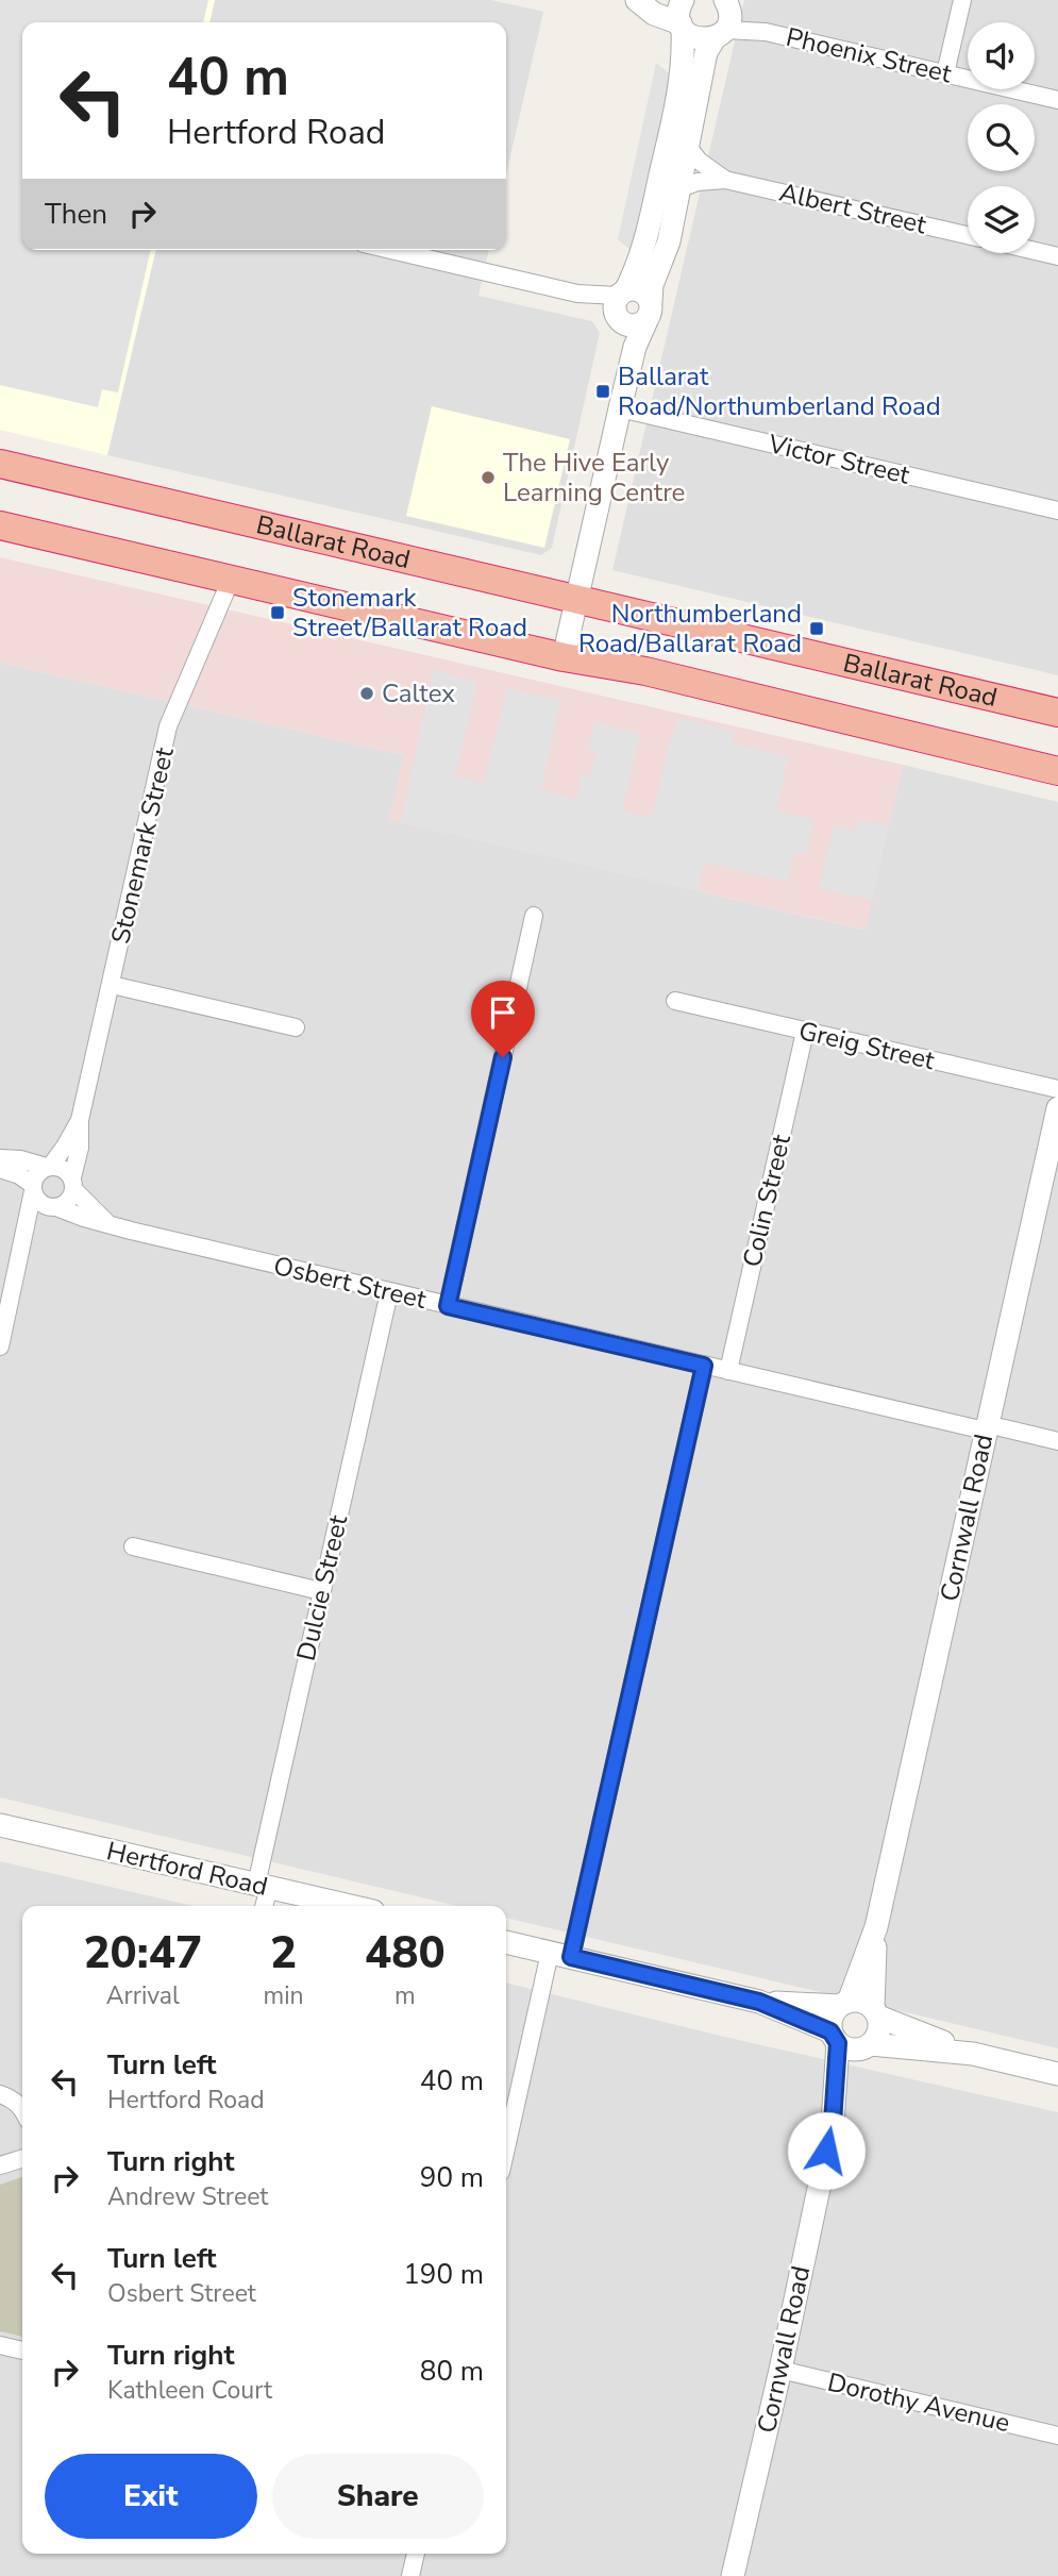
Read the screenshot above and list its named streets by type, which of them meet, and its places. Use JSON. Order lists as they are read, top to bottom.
{
  "streets": {
    "highway": ["Ballarat Road"],
    "street": [
      "Phoenix Street",
      "Albert Street",
      "Victor Street",
      "Stonemark Street",
      "Greig Street",
      "Colin Street",
      "Osbert Street",
      "Cornwall Road",
      "Dulcie Street",
      "Hertford Road",
      "Dorothy Avenue"
    ]
  },
  "crossings": [
    ["Stonemark Street", "Osbert Street"],
    ["Greig Street", "Colin Street"],
    ["Colin Street", "Osbert Street"],
    ["Osbert Street", "Cornwall Road"],
    ["Osbert Street", "Dulcie Street"],
    ["Cornwall Road", "Dorothy Avenue"],
    ["Dulcie Street", "Hertford Road"]
  ],
  "places": {
    "transit": ["Ballarat Road/Northumberland Road", "Stonemark Street/Ballarat Road", "Northumberland Road/Ballarat Road"],
    "other": ["The Hive Early Learning Centre", "Caltex"]
  },
  "page": {
    "turn": ["40 m", "Hertford Road"],
    "then": "Then",
    "eta": [
      "20:47",
      "Arrival",
      "2",
      "min",
      "480",
      "m"
    ],
    "list": [
      {
        "name": "Turn left",
        "note": "Hertford Road",
        "value": "40 m"
      },
      {
        "name": "Turn right",
        "note": "Andrew Street",
        "value": "90 m"
      },
      {
        "name": "Turn left",
        "note": "Osbert Street",
        "value": "190 m"
      },
      {
        "name": "Turn right",
        "note": "Kathleen Court",
        "value": "80 m"
      }
    ],
    "buttons": ["Exit", "Share"]
  }
}
